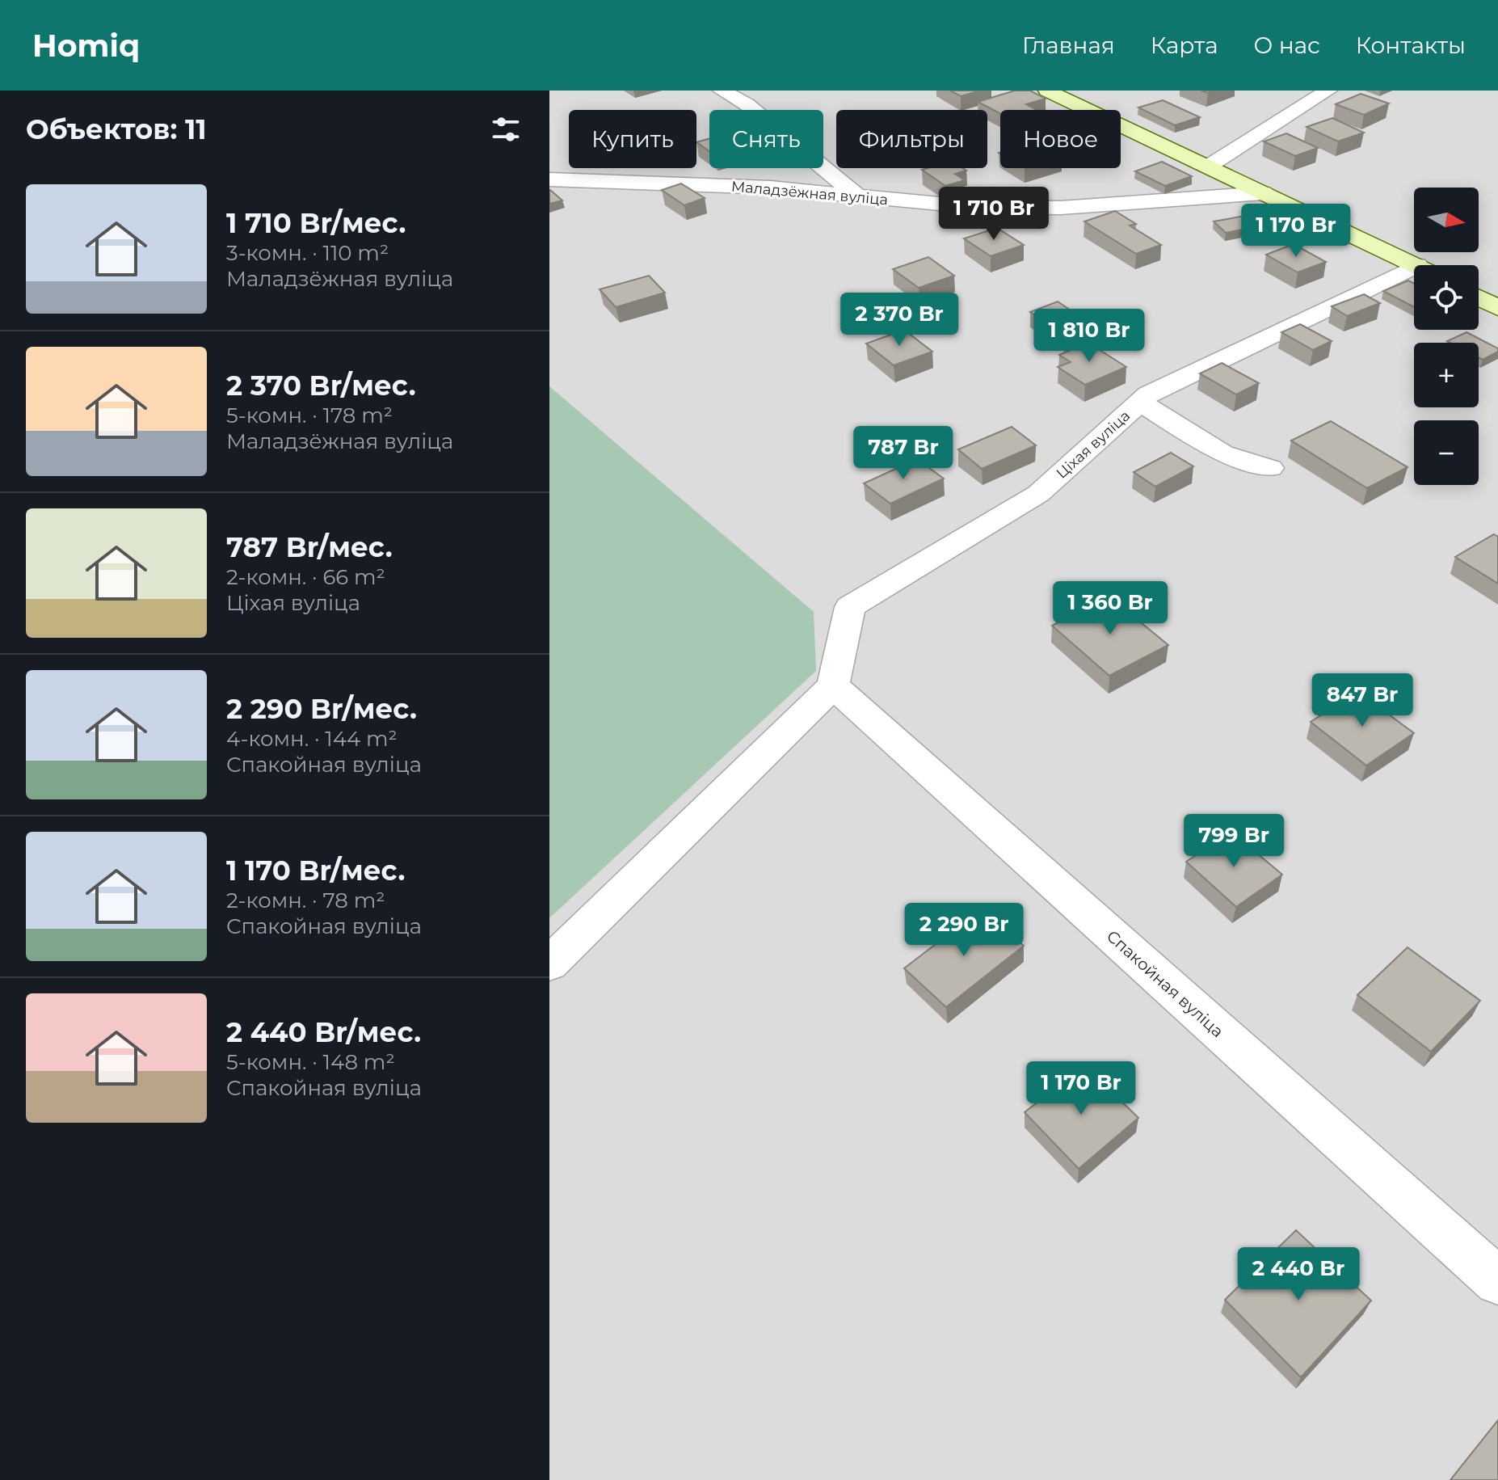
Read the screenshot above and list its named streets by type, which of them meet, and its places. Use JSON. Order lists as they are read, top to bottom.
{
  "streets": {
    "street": ["Маладзёжная вуліца", "Ціхая вуліца", "Спакойная вуліца"]
  },
  "crossings": [
    ["Ціхая вуліца", "Спакойная вуліца"]
  ],
  "north": "right",
  "page": {
    "header": "Homiq",
    "nav": [
      "Главная",
      "Карта",
      "О нас",
      "Контакты"
    ],
    "heading": "Объектов: 11",
    "chip": [
      "Купить",
      "Снять",
      "Фильтры",
      "Новое"
    ],
    "list": [
      {
        "name": "1 710 Br/мес.",
        "note": "3-комн. · 110 m² · Маладзёжная вуліца"
      },
      {
        "name": "2 370 Br/мес.",
        "note": "5-комн. · 178 m² · Маладзёжная вуліца"
      },
      {
        "name": "787 Br/мес.",
        "note": "2-комн. · 66 m² · Ціхая вуліца"
      },
      {
        "name": "2 290 Br/мес.",
        "note": "4-комн. · 144 m² · Спакойная вуліца"
      },
      {
        "name": "1 170 Br/мес.",
        "note": "2-комн. · 78 m² · Спакойная вуліца"
      },
      {
        "name": "2 440 Br/мес.",
        "note": "5-комн. · 148 m² · Спакойная вуліца"
      }
    ],
    "price": [
      "1 710 Br",
      "1 170 Br",
      "2 370 Br",
      "1 810 Br",
      "787 Br",
      "1 360 Br",
      "847 Br",
      "799 Br",
      "2 290 Br",
      "1 170 Br",
      "2 440 Br"
    ],
    "map_buttons": ["+", "−"]
  }
}
